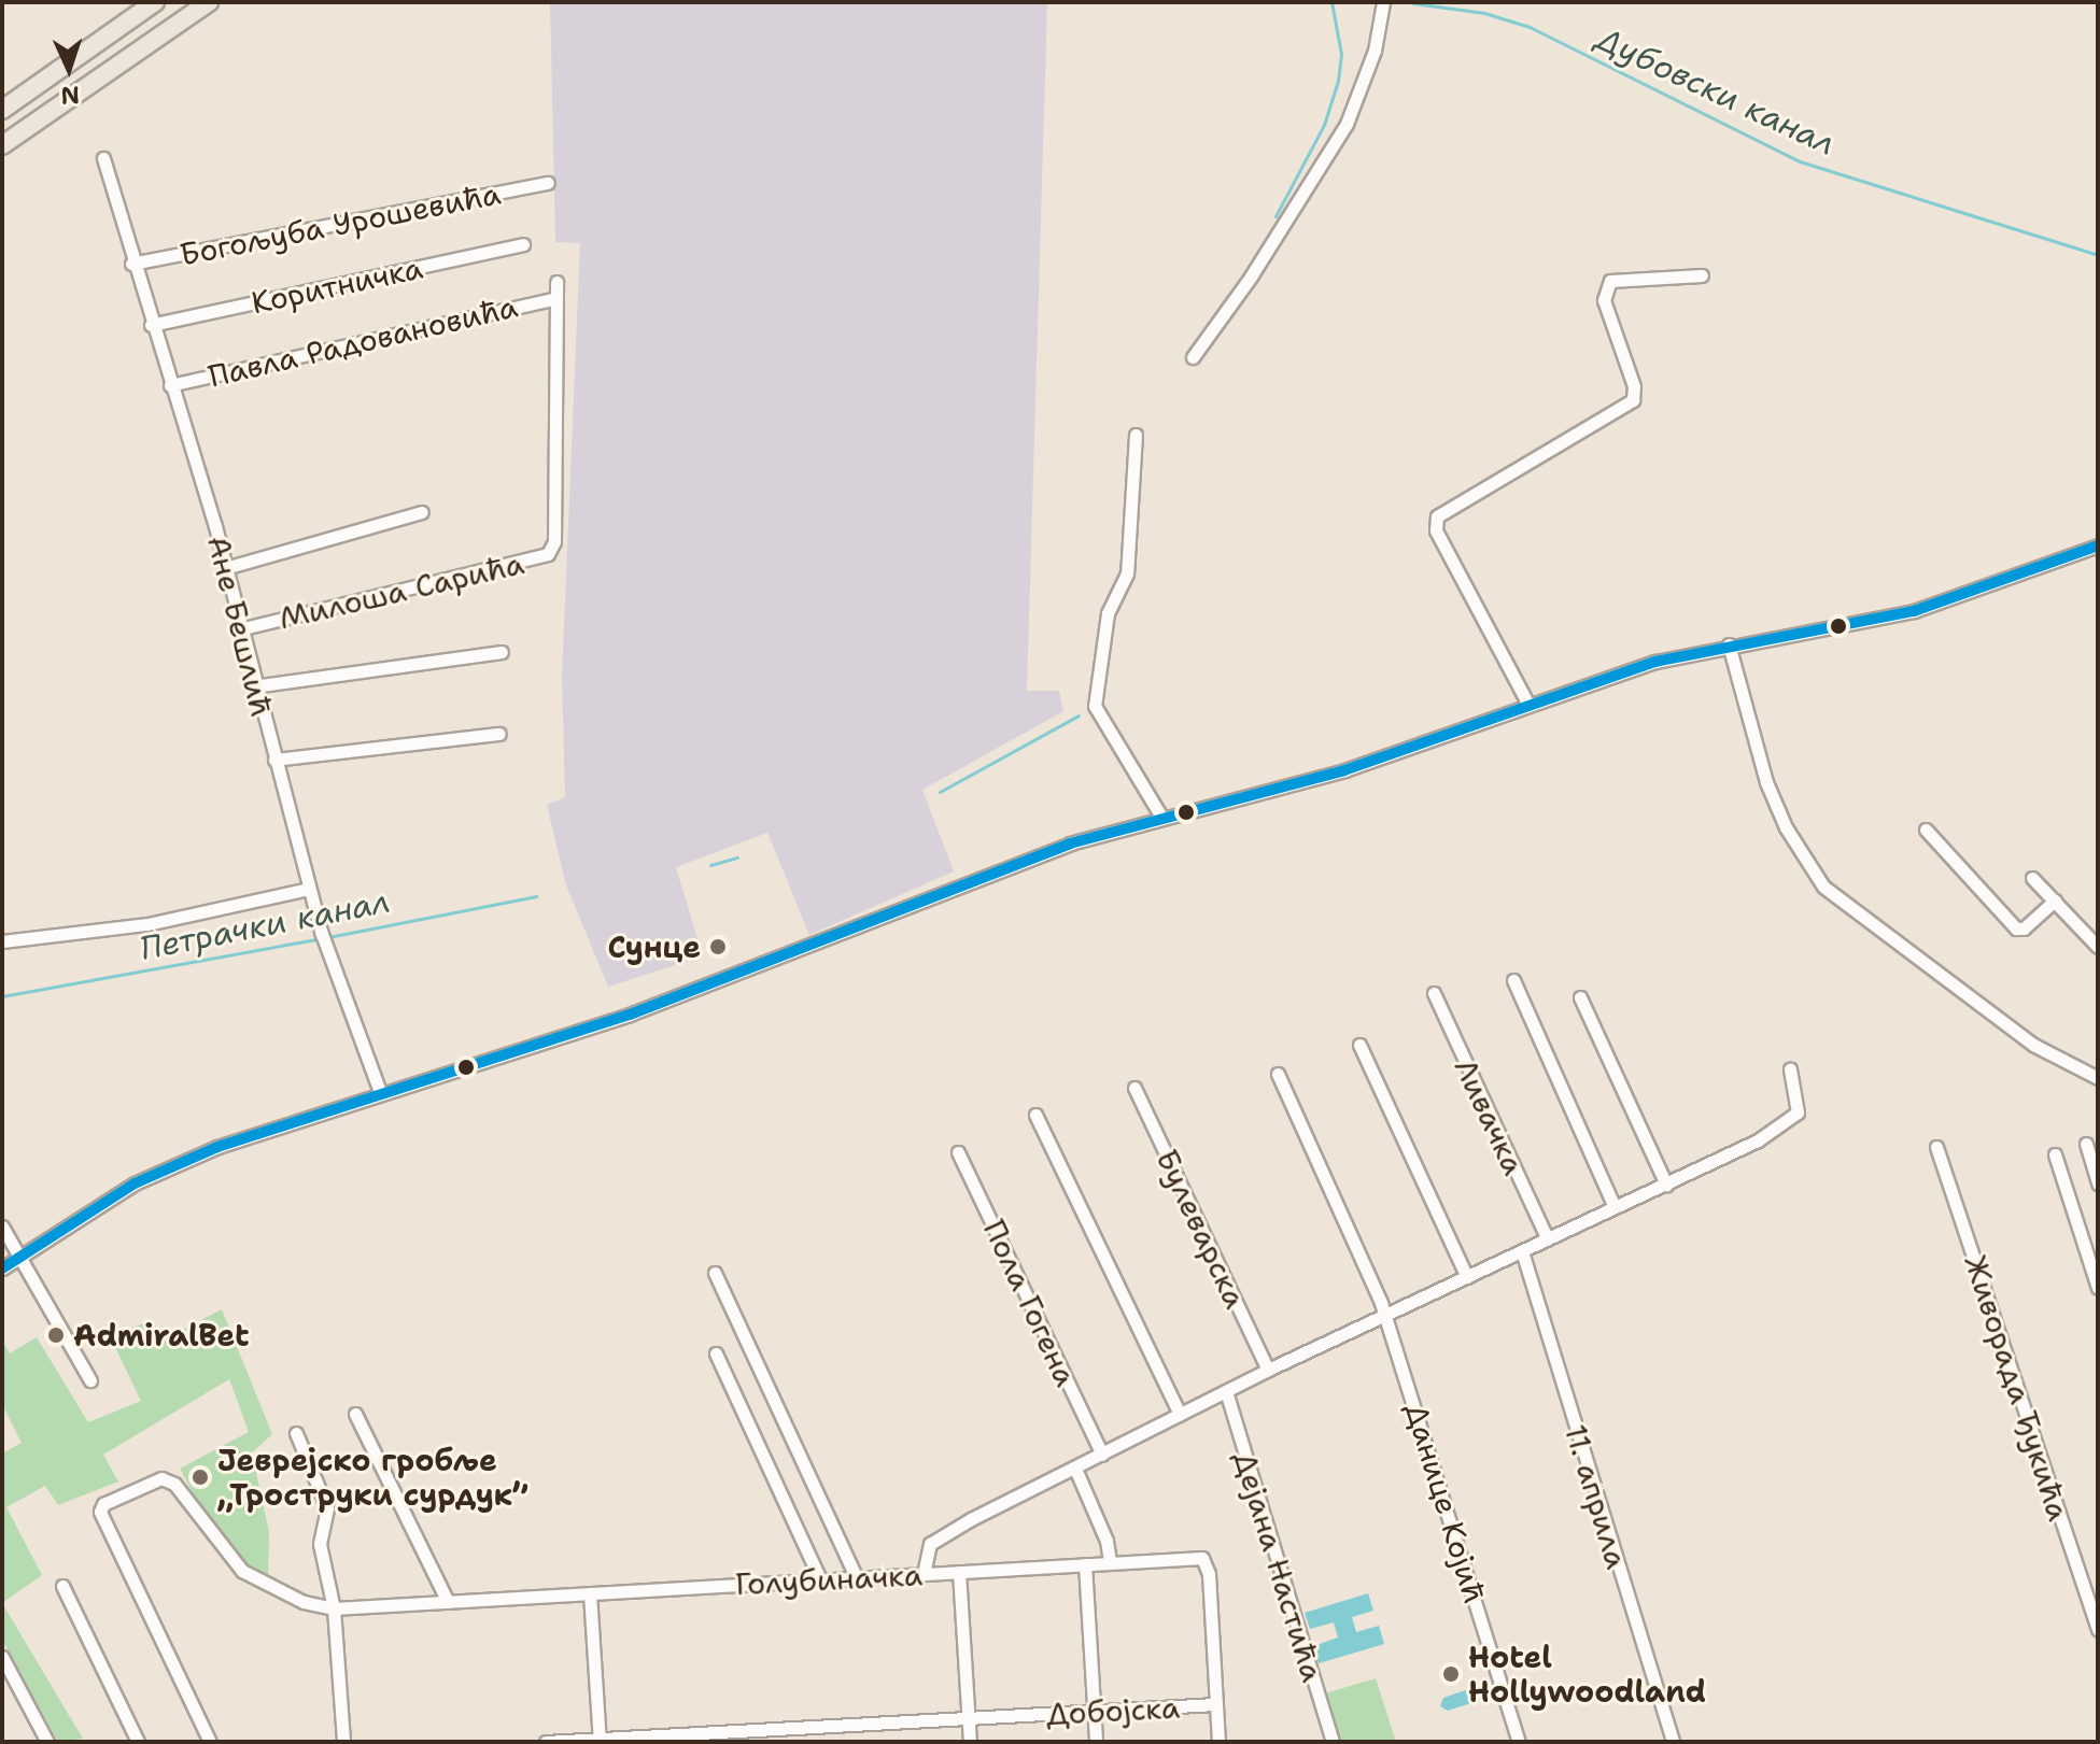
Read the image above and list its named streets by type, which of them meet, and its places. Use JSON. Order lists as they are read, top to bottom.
{
  "streets": {
    "street": [
      "Богољуба Урошевића",
      "Коритничка",
      "Павла Радовановића",
      "Милоша Сарића",
      "Ане Бешлић",
      "Ливачка",
      "Булеварска",
      "Пола Гогена",
      "Живорада Ђукића",
      "11. априла",
      "Данице Којић",
      "Дејана Настића",
      "Голубиначка",
      "Добојска"
    ]
  },
  "crossings": [
    ["Богољуба Урошевића", "Ане Бешлић"],
    ["Коритничка", "Ане Бешлић"],
    ["Павла Радовановића", "Милоша Сарића"],
    ["Павла Радовановића", "Ане Бешлић"],
    ["Милоша Сарића", "Ане Бешлић"],
    ["Голубиначка", "Добојска"]
  ],
  "water": ["Дубовски канал", "Петрачки канал"],
  "places": [
    "Сунце",
    "AdmiralBet",
    "Јеврејско гробље „Троструки сурдук”",
    "Hotel Hollywoodland"
  ],
  "north": "bottom"
}
